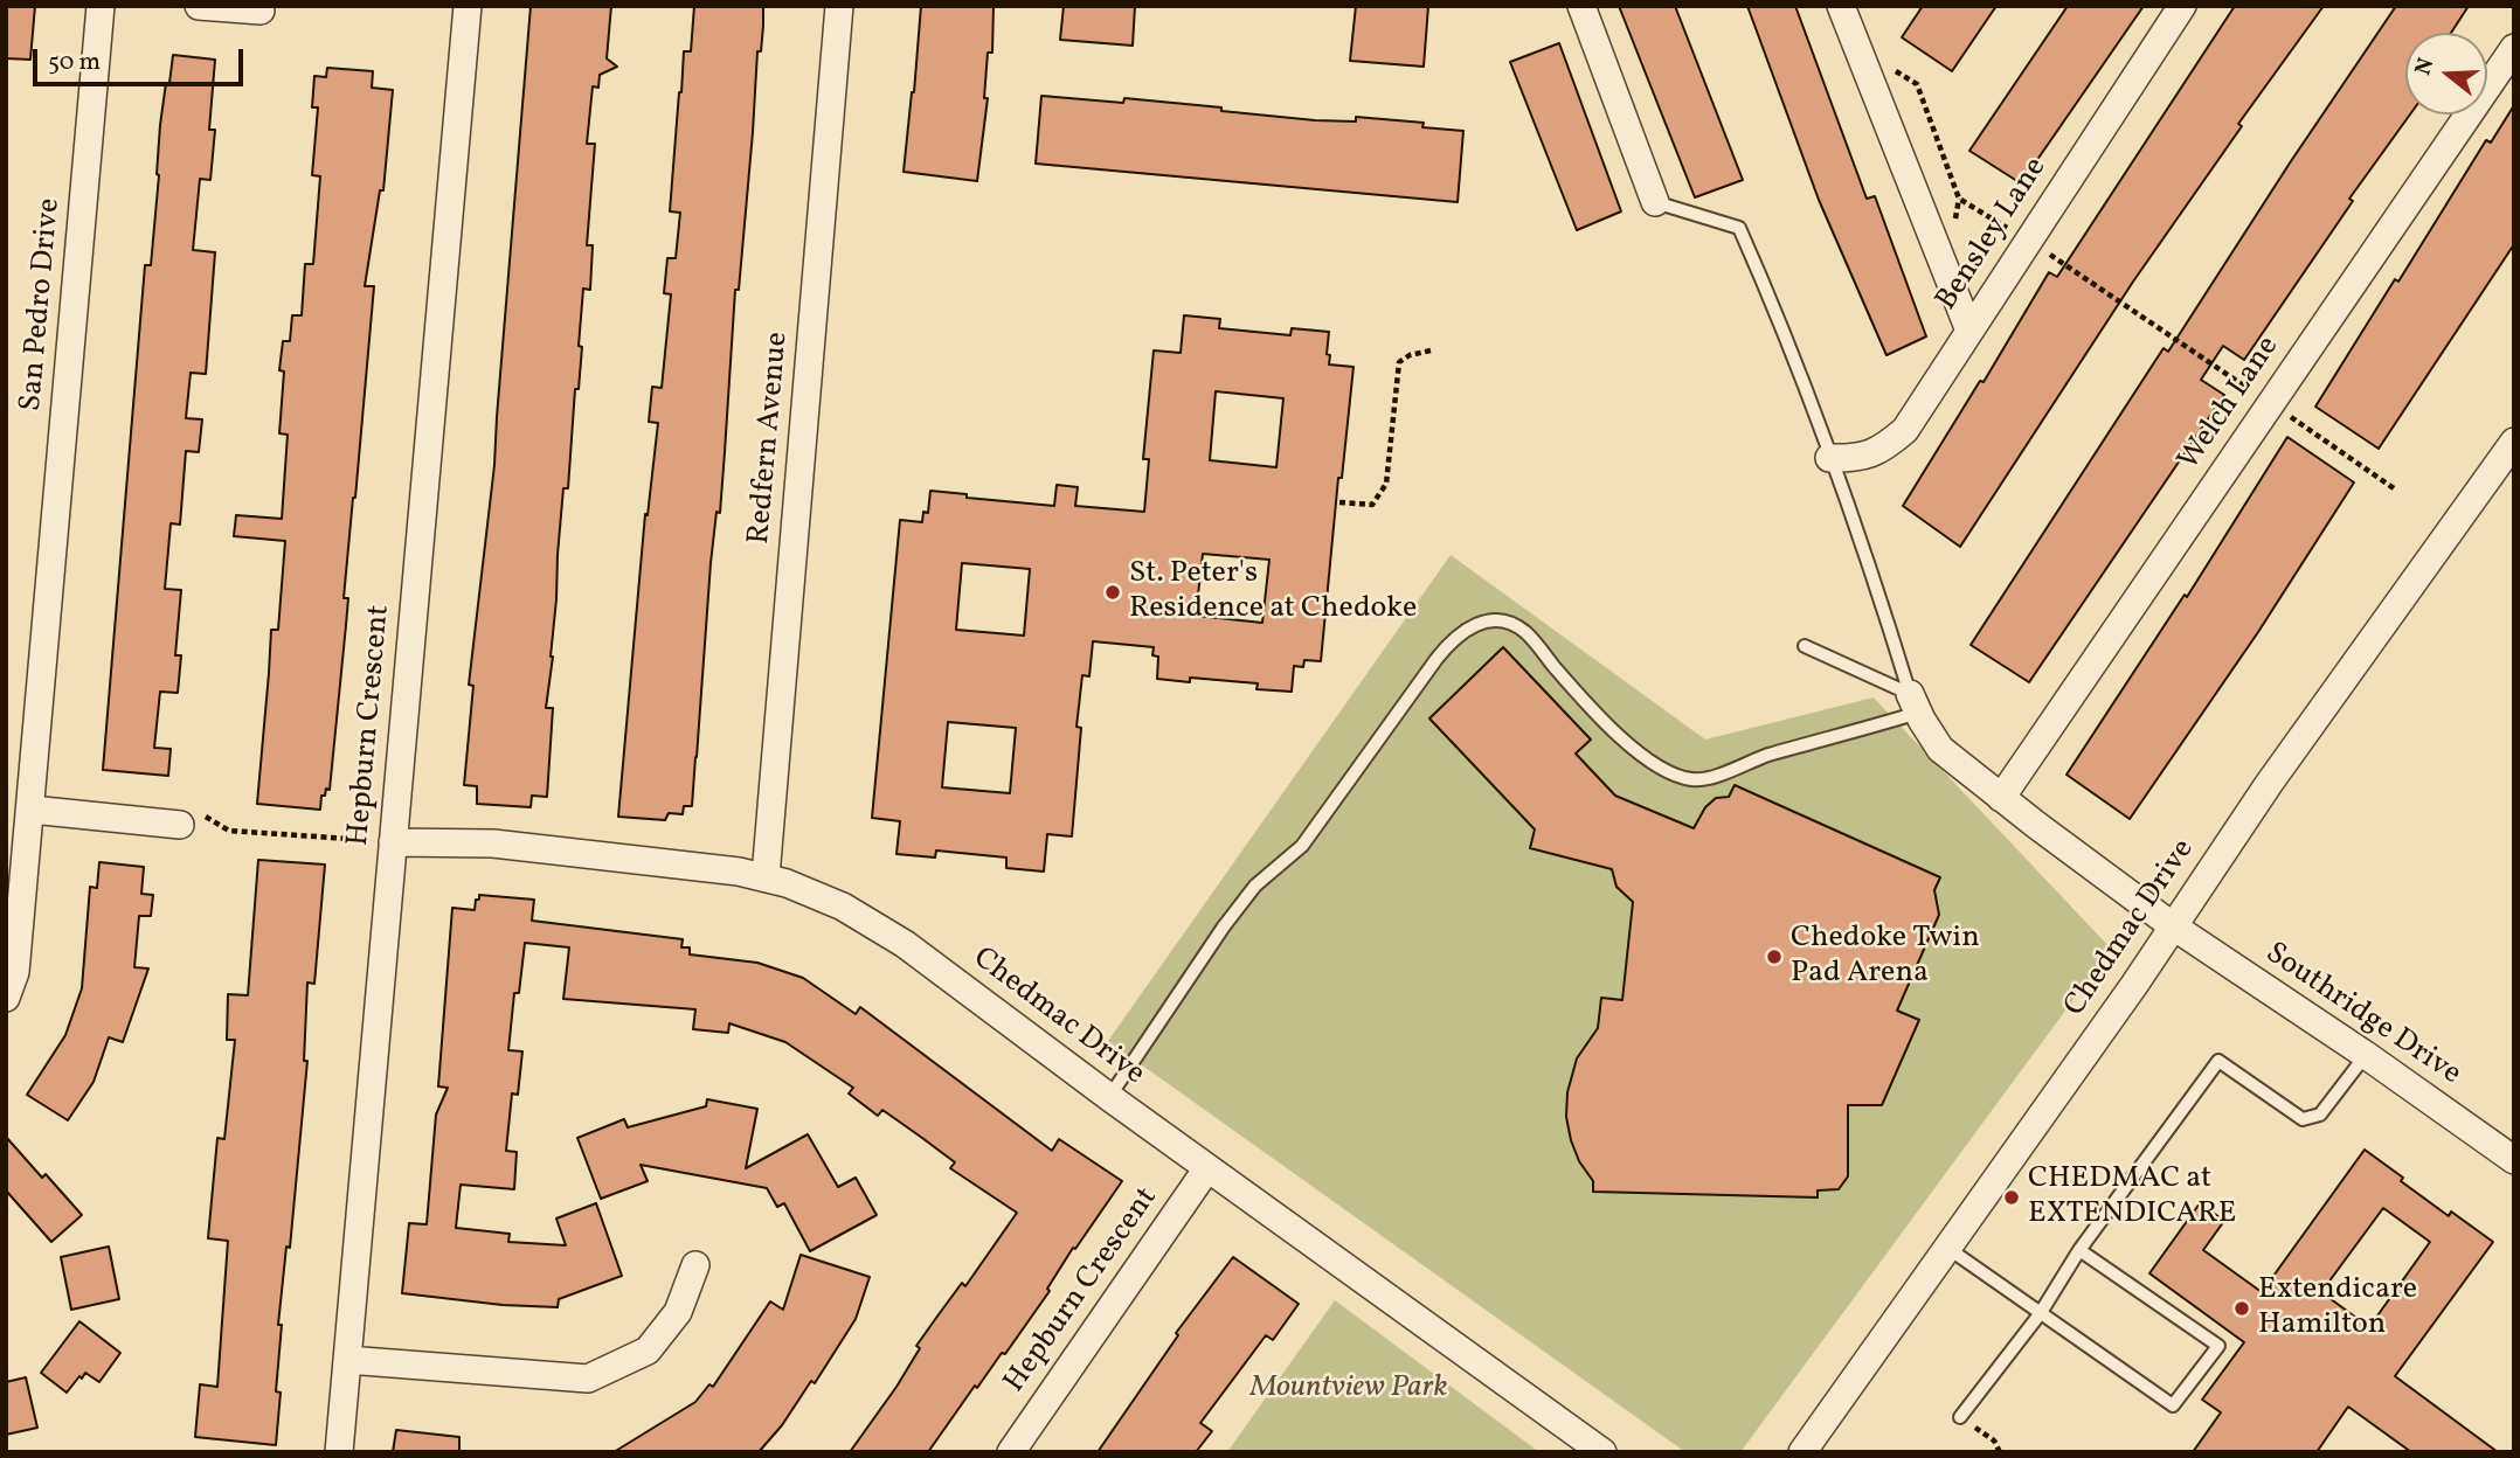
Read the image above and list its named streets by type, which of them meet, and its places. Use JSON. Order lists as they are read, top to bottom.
{
  "streets": {
    "street": [
      "Bensley Lane",
      "San Pedro Drive",
      "Welch Lane",
      "Redfern Avenue",
      "Hepburn Crescent",
      "Chedmac Drive",
      "Southridge Drive"
    ]
  },
  "crossings": [
    ["Welch Lane", "Southridge Drive"],
    ["Redfern Avenue", "Chedmac Drive"],
    ["Hepburn Crescent", "Chedmac Drive"],
    ["Chedmac Drive", "Southridge Drive"]
  ],
  "parks": ["Mountview Park"],
  "places": [
    "St. Peter's Residence at Chedoke",
    "Chedoke Twin Pad Arena",
    "CHEDMAC at EXTENDICARE",
    "Extendicare Hamilton"
  ],
  "scale_bar": "50 m",
  "north": "left"
}
